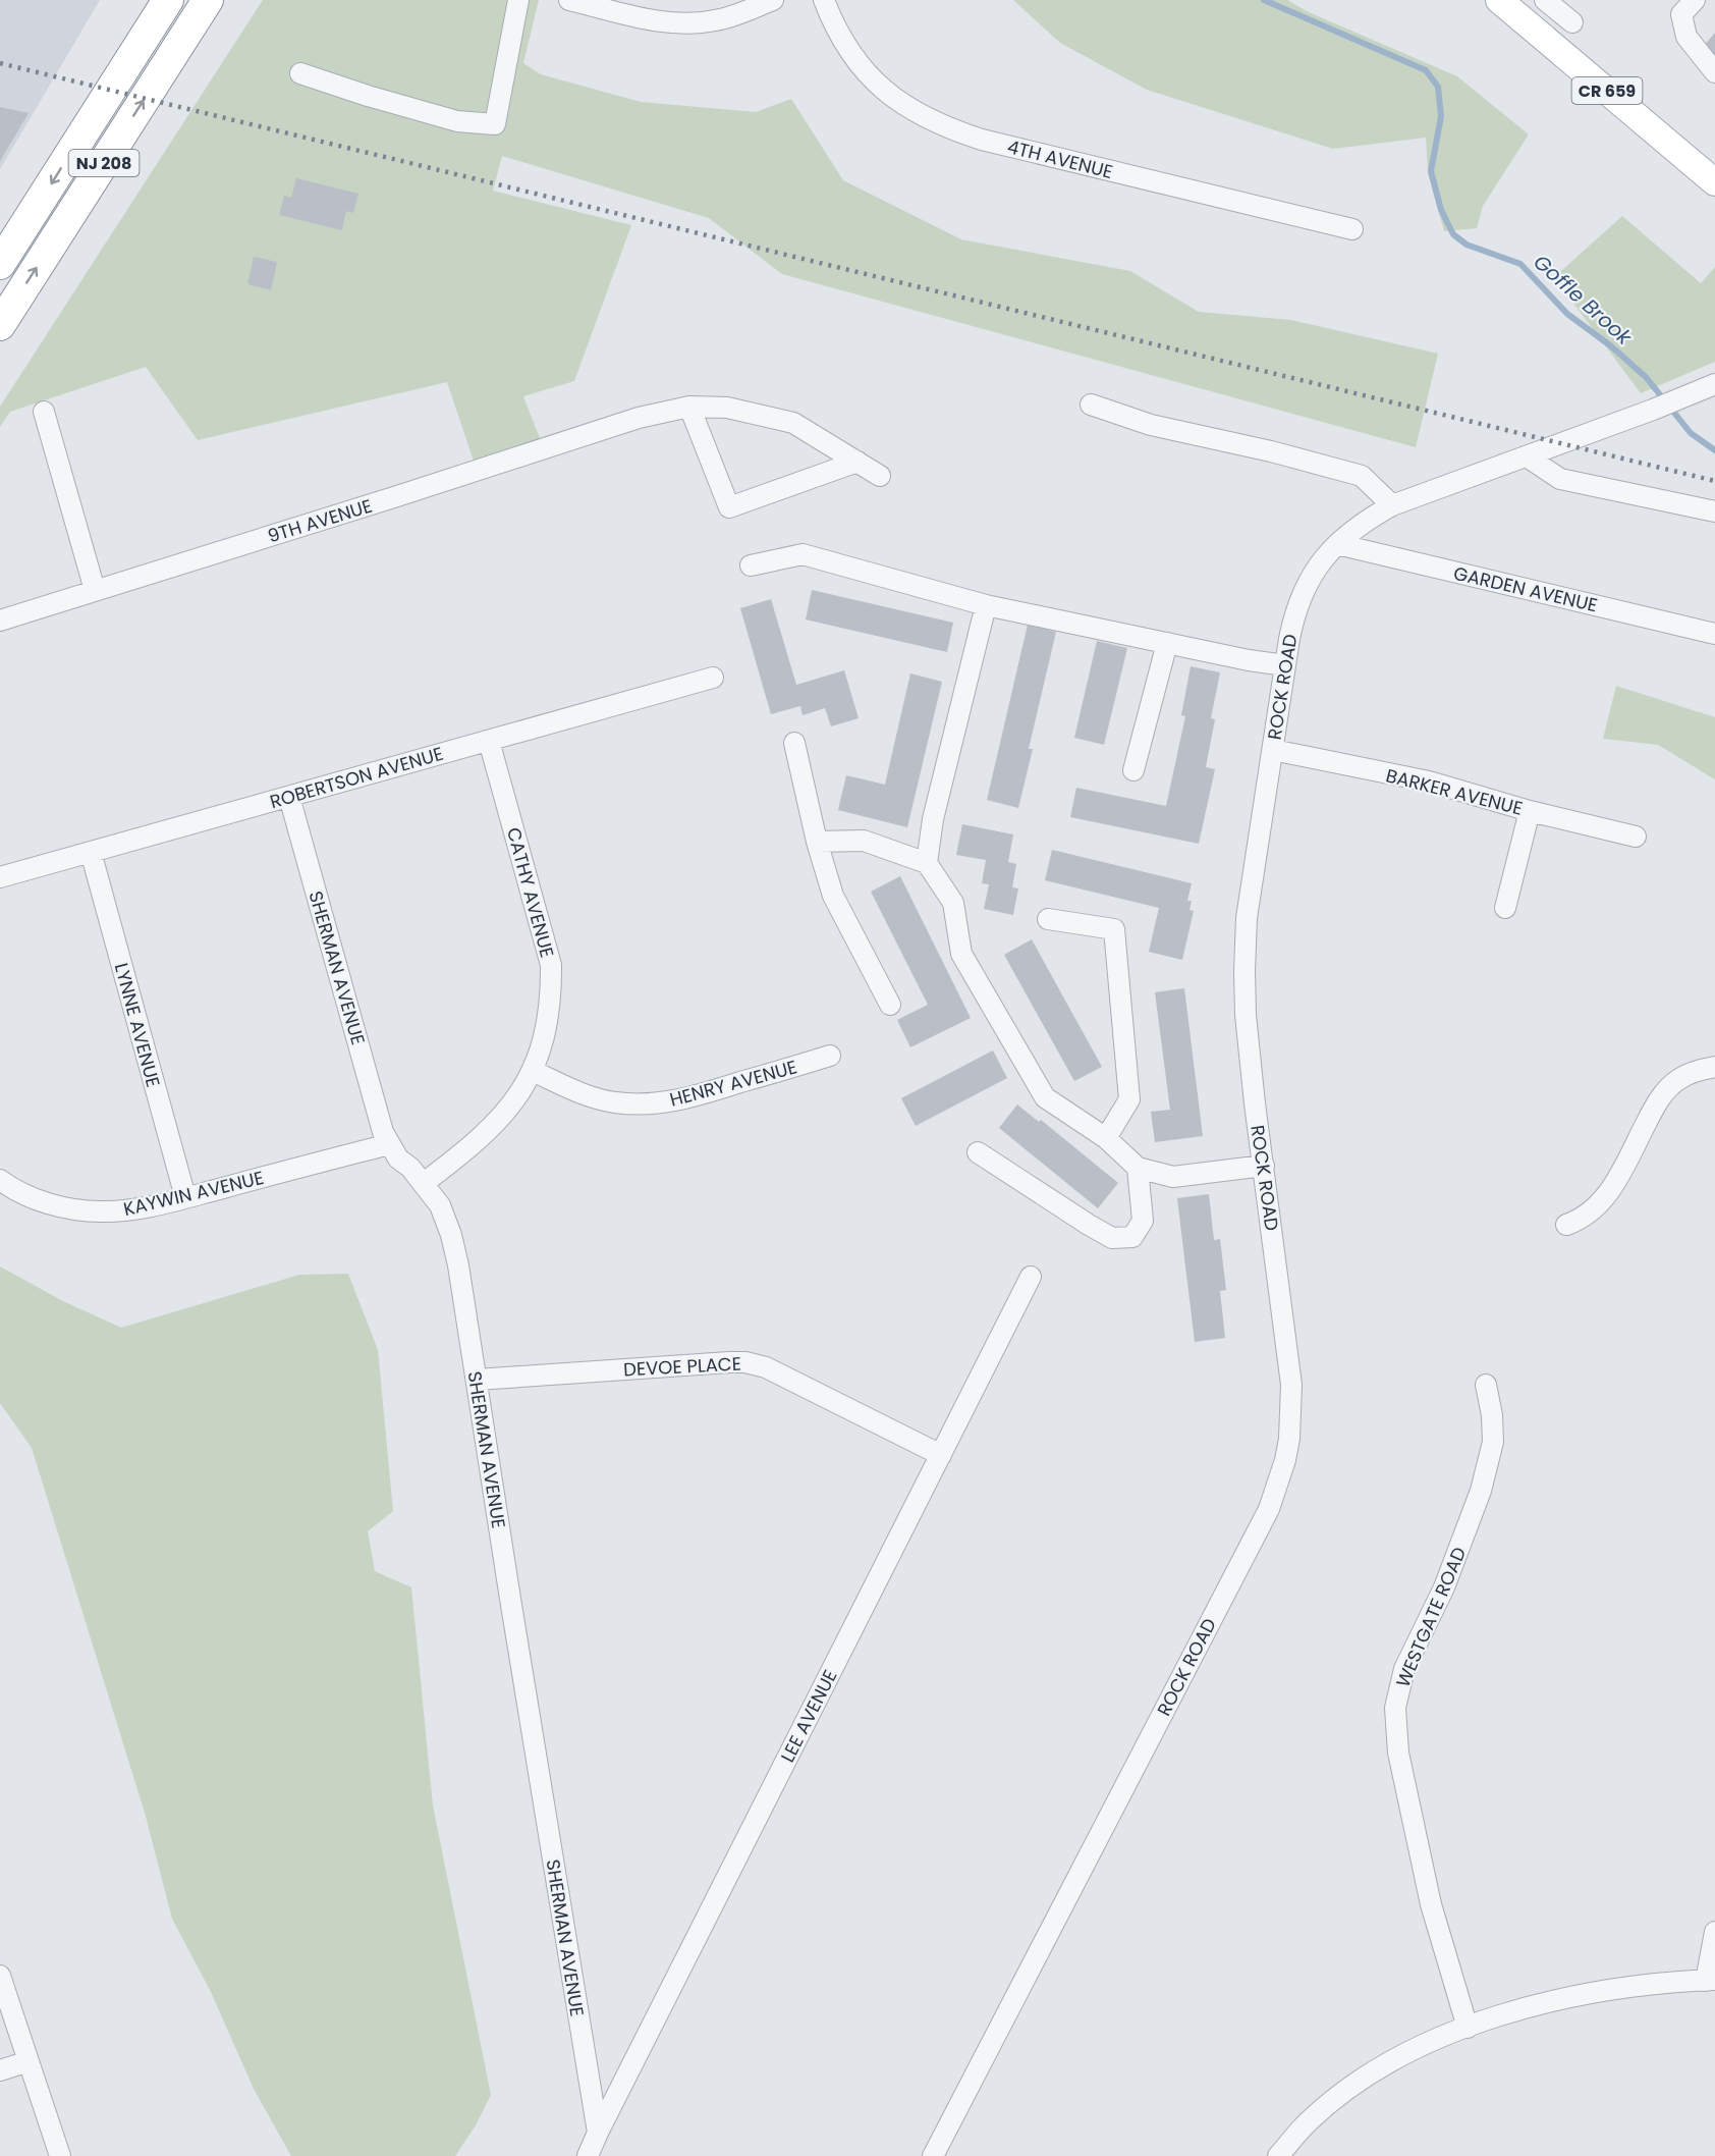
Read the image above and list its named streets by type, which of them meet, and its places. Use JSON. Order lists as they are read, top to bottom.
{
  "streets": {
    "highway": ["NJ 208"],
    "main road": ["CR 659"],
    "street": [
      "4TH AVENUE",
      "9TH AVENUE",
      "GARDEN AVENUE",
      "ROCK ROAD",
      "ROBERTSON AVENUE",
      "BARKER AVENUE",
      "CATHY AVENUE",
      "SHERMAN AVENUE",
      "LYNNE AVENUE",
      "HENRY AVENUE",
      "KAYWIN AVENUE",
      "DEVOE PLACE",
      "WESTGATE ROAD",
      "LEE AVENUE"
    ]
  },
  "crossings": [
    ["GARDEN AVENUE", "ROCK ROAD"],
    ["ROCK ROAD", "BARKER AVENUE"],
    ["ROBERTSON AVENUE", "CATHY AVENUE"],
    ["ROBERTSON AVENUE", "SHERMAN AVENUE"],
    ["ROBERTSON AVENUE", "LYNNE AVENUE"],
    ["CATHY AVENUE", "SHERMAN AVENUE"],
    ["CATHY AVENUE", "HENRY AVENUE"],
    ["SHERMAN AVENUE", "KAYWIN AVENUE"],
    ["SHERMAN AVENUE", "DEVOE PLACE"],
    ["SHERMAN AVENUE", "LEE AVENUE"],
    ["LYNNE AVENUE", "KAYWIN AVENUE"],
    ["DEVOE PLACE", "LEE AVENUE"]
  ],
  "water": ["Goffle Brook"]
}
